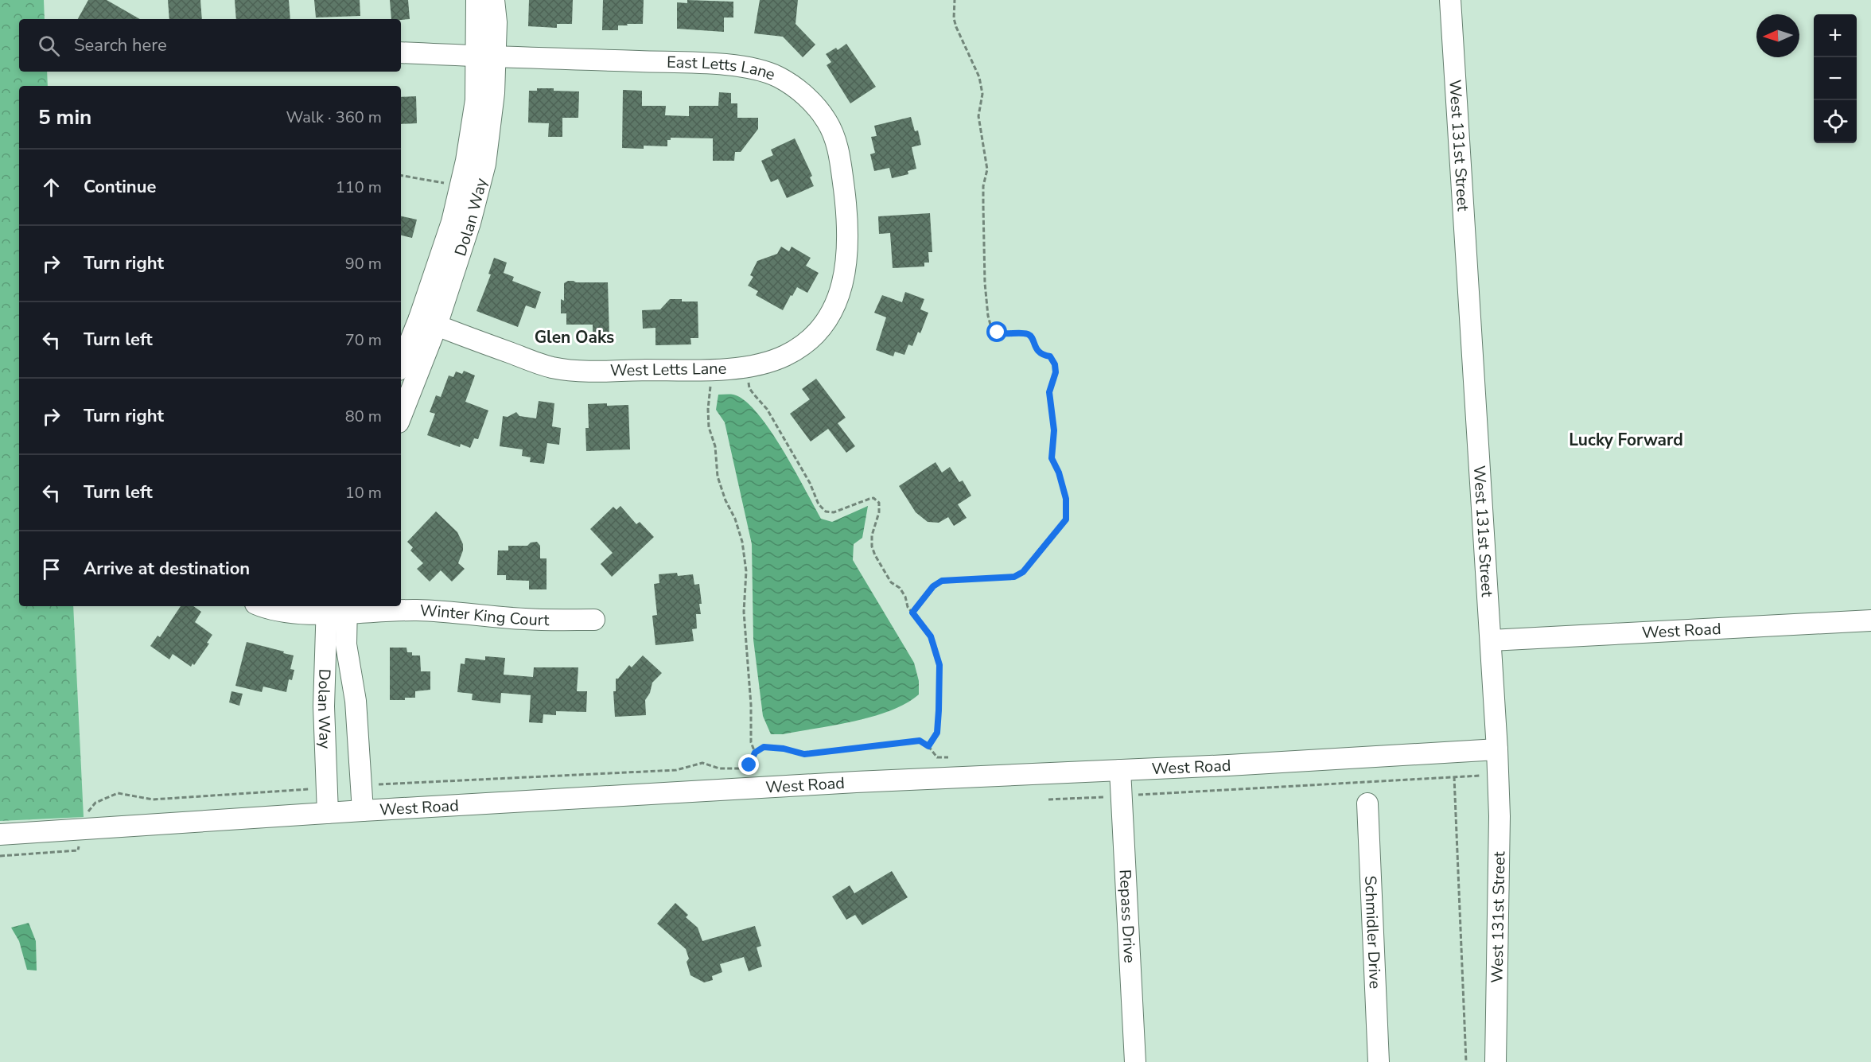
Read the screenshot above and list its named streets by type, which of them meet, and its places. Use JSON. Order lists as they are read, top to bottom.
{
  "streets": {
    "street": [
      "East Letts Lane",
      "West 131st Street",
      "Dolan Way",
      "West Letts Lane",
      "Winter King Court",
      "West Road",
      "Repass Drive",
      "Schmidler Drive"
    ]
  },
  "crossings": [
    ["East Letts Lane", "Dolan Way"],
    ["East Letts Lane", "West Letts Lane"],
    ["West 131st Street", "West Road"],
    ["Dolan Way", "West Letts Lane"],
    ["Dolan Way", "Winter King Court"],
    ["Dolan Way", "West Road"],
    ["West Road", "Repass Drive"]
  ],
  "districts": ["Glen Oaks", "Lucky Forward"],
  "north": "left",
  "page": {
    "map_buttons": ["+", "−"],
    "search": "Search here",
    "heading": ["5 min", "Walk · 360 m"],
    "list": [
      ["Continue", "110 m"],
      ["Turn right", "90 m"],
      ["Turn left", "70 m"],
      ["Turn right", "80 m"],
      ["Turn left", "10 m"],
      "Arrive at destination"
    ]
  }
}
